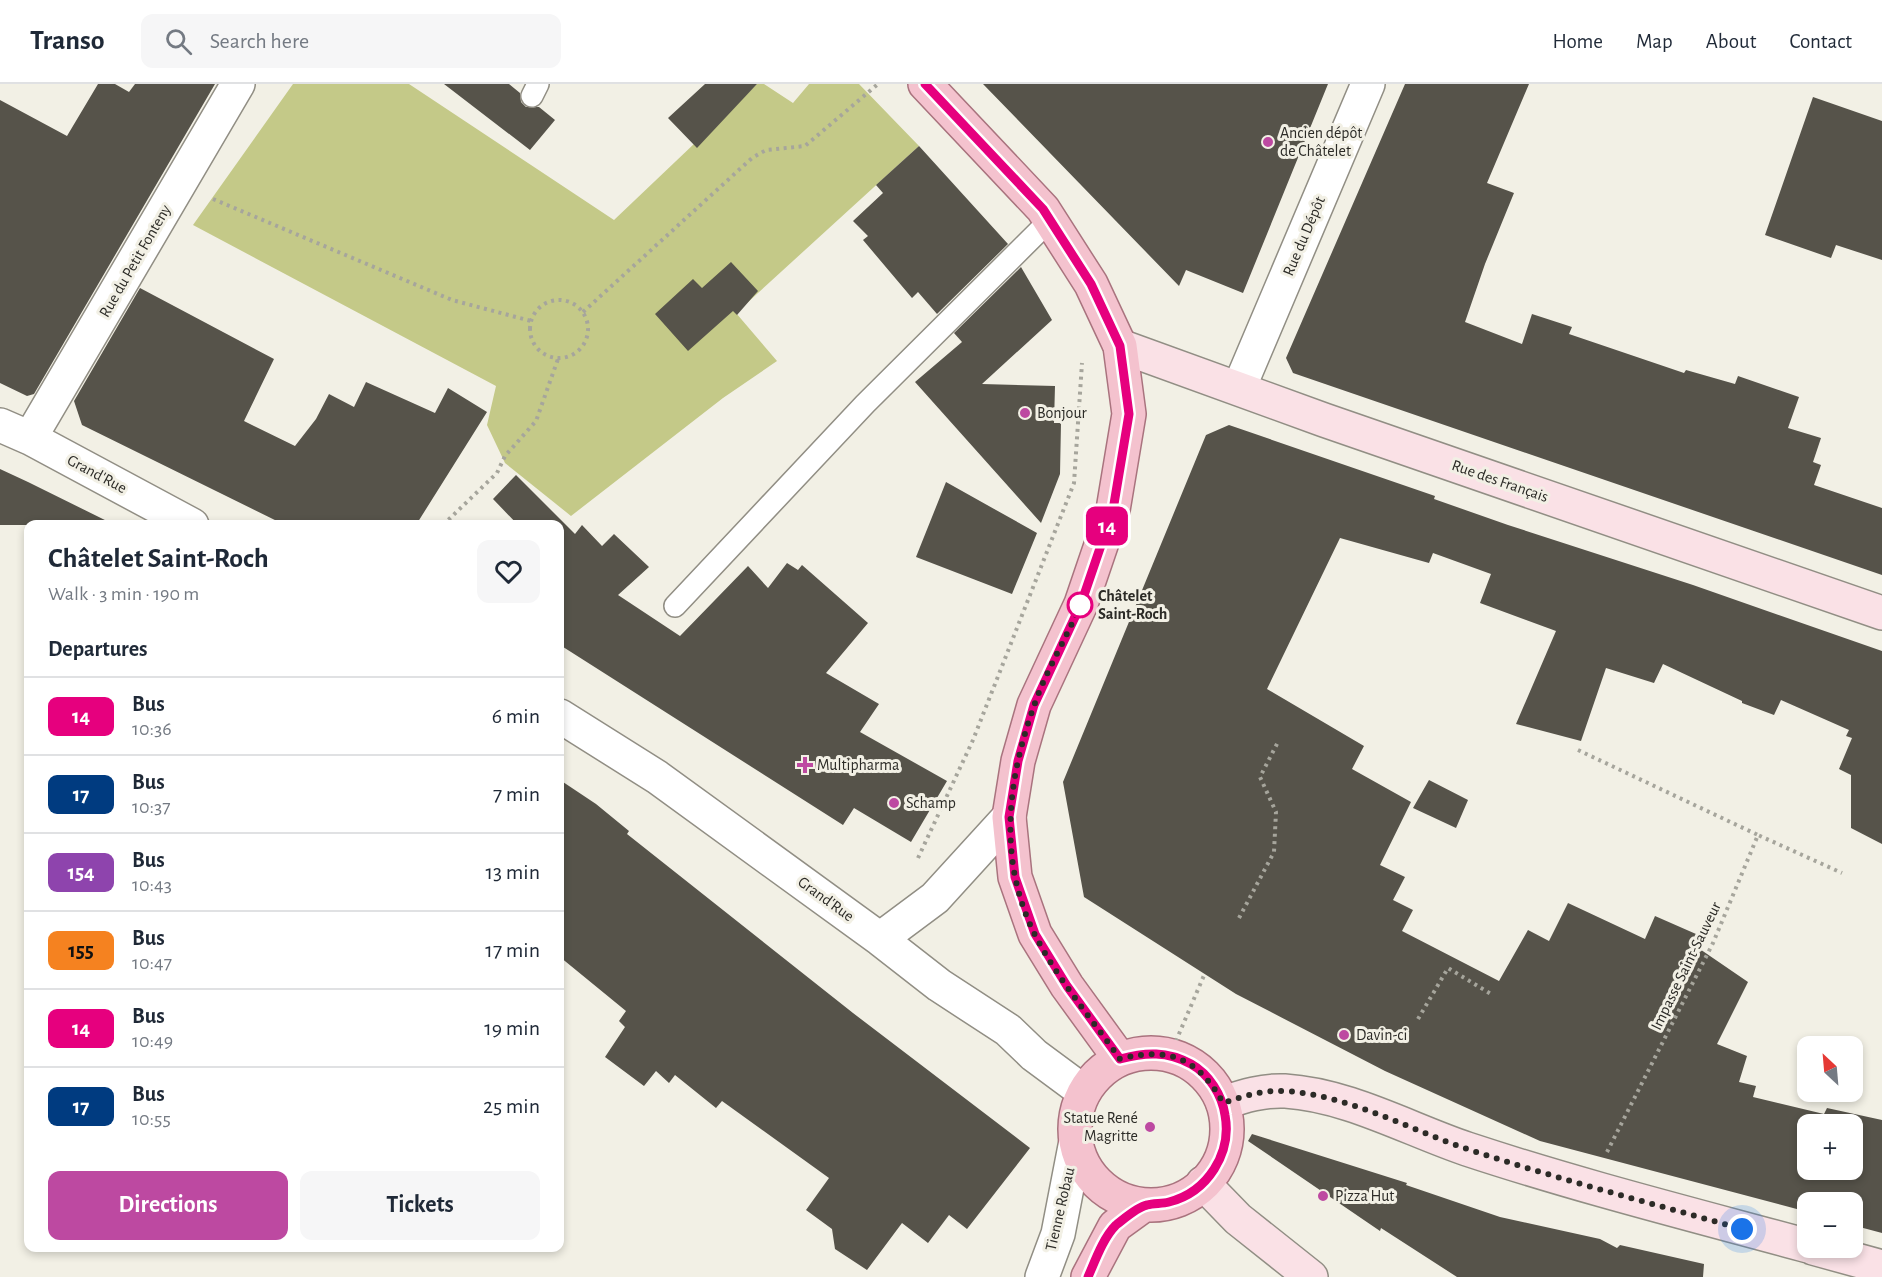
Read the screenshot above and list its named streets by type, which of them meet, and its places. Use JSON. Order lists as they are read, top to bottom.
{
  "streets": {
    "main road": ["Rue des Français"],
    "street": [
      "Rue du Dépôt",
      "Rue du Petit Fonteny",
      "Grand'Rue",
      "Tienne Robau"
    ],
    "path": ["Impasse Saint-Sauveur"]
  },
  "crossings": [
    ["Rue du Dépôt", "Rue des Français"],
    ["Rue du Petit Fonteny", "Grand'Rue"],
    ["Grand'Rue", "Tienne Robau"]
  ],
  "places": {
    "other": [
      "Ancien dépôt de Châtelet",
      "Bonjour",
      "Châtelet Saint-Roch",
      "Schamp",
      "Davin-ci",
      "Statue René Magritte",
      "Pizza Hut"
    ],
    "health": ["Multipharma"]
  },
  "lines": ["bus line 14"],
  "north": "top left",
  "page": {
    "header": "Transo",
    "search": "Search here",
    "nav": [
      "Home",
      "Map",
      "About",
      "Contact"
    ],
    "on_map": "14",
    "heading": [
      ["Châtelet Saint-Roch", "Walk · 3 min · 190 m"],
      "Departures"
    ],
    "list": [
      {
        "mark": "14",
        "name": "Bus",
        "note": "10:36",
        "value": "6 min"
      },
      {
        "mark": "17",
        "name": "Bus",
        "note": "10:37",
        "value": "7 min"
      },
      {
        "mark": "154",
        "name": "Bus",
        "note": "10:43",
        "value": "13 min"
      },
      {
        "mark": "155",
        "name": "Bus",
        "note": "10:47",
        "value": "17 min"
      },
      {
        "mark": "14",
        "name": "Bus",
        "note": "10:49",
        "value": "19 min"
      },
      {
        "mark": "17",
        "name": "Bus",
        "note": "10:55",
        "value": "25 min"
      }
    ],
    "map_buttons": ["+", "−"],
    "buttons": ["Directions", "Tickets"]
  }
}
